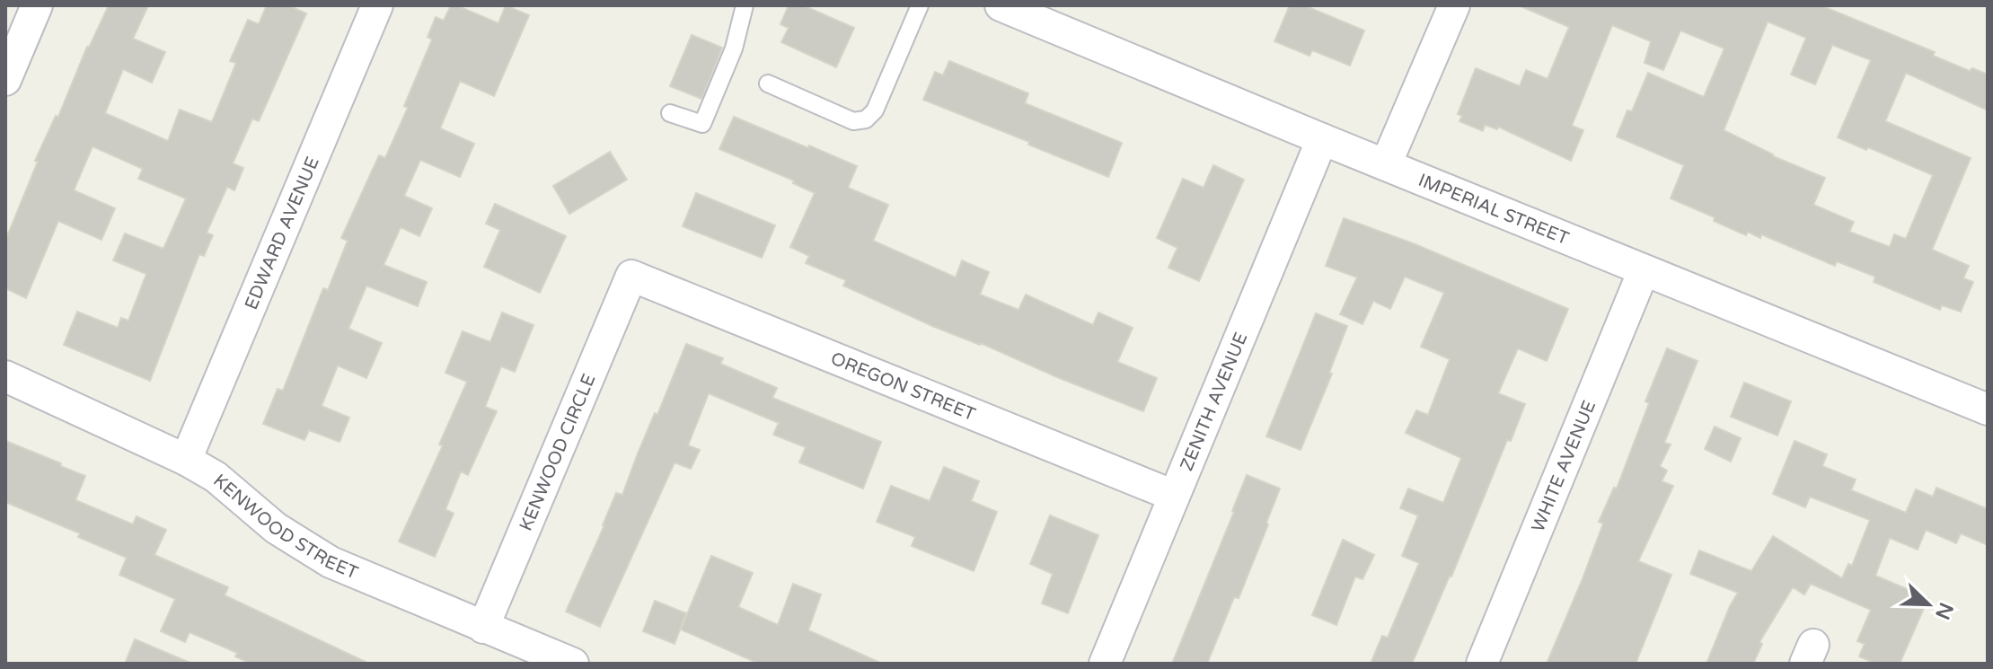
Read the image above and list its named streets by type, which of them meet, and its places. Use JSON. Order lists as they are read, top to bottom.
{
  "streets": {
    "street": [
      "IMPERIAL STREET",
      "EDWARD AVENUE",
      "OREGON STREET",
      "ZENITH AVENUE",
      "KENWOOD CIRCLE",
      "WHITE AVENUE",
      "KENWOOD STREET"
    ]
  },
  "crossings": [
    ["IMPERIAL STREET", "ZENITH AVENUE"],
    ["IMPERIAL STREET", "WHITE AVENUE"],
    ["EDWARD AVENUE", "KENWOOD STREET"],
    ["OREGON STREET", "ZENITH AVENUE"],
    ["OREGON STREET", "KENWOOD CIRCLE"],
    ["KENWOOD CIRCLE", "KENWOOD STREET"]
  ],
  "north": "bottom right"
}
